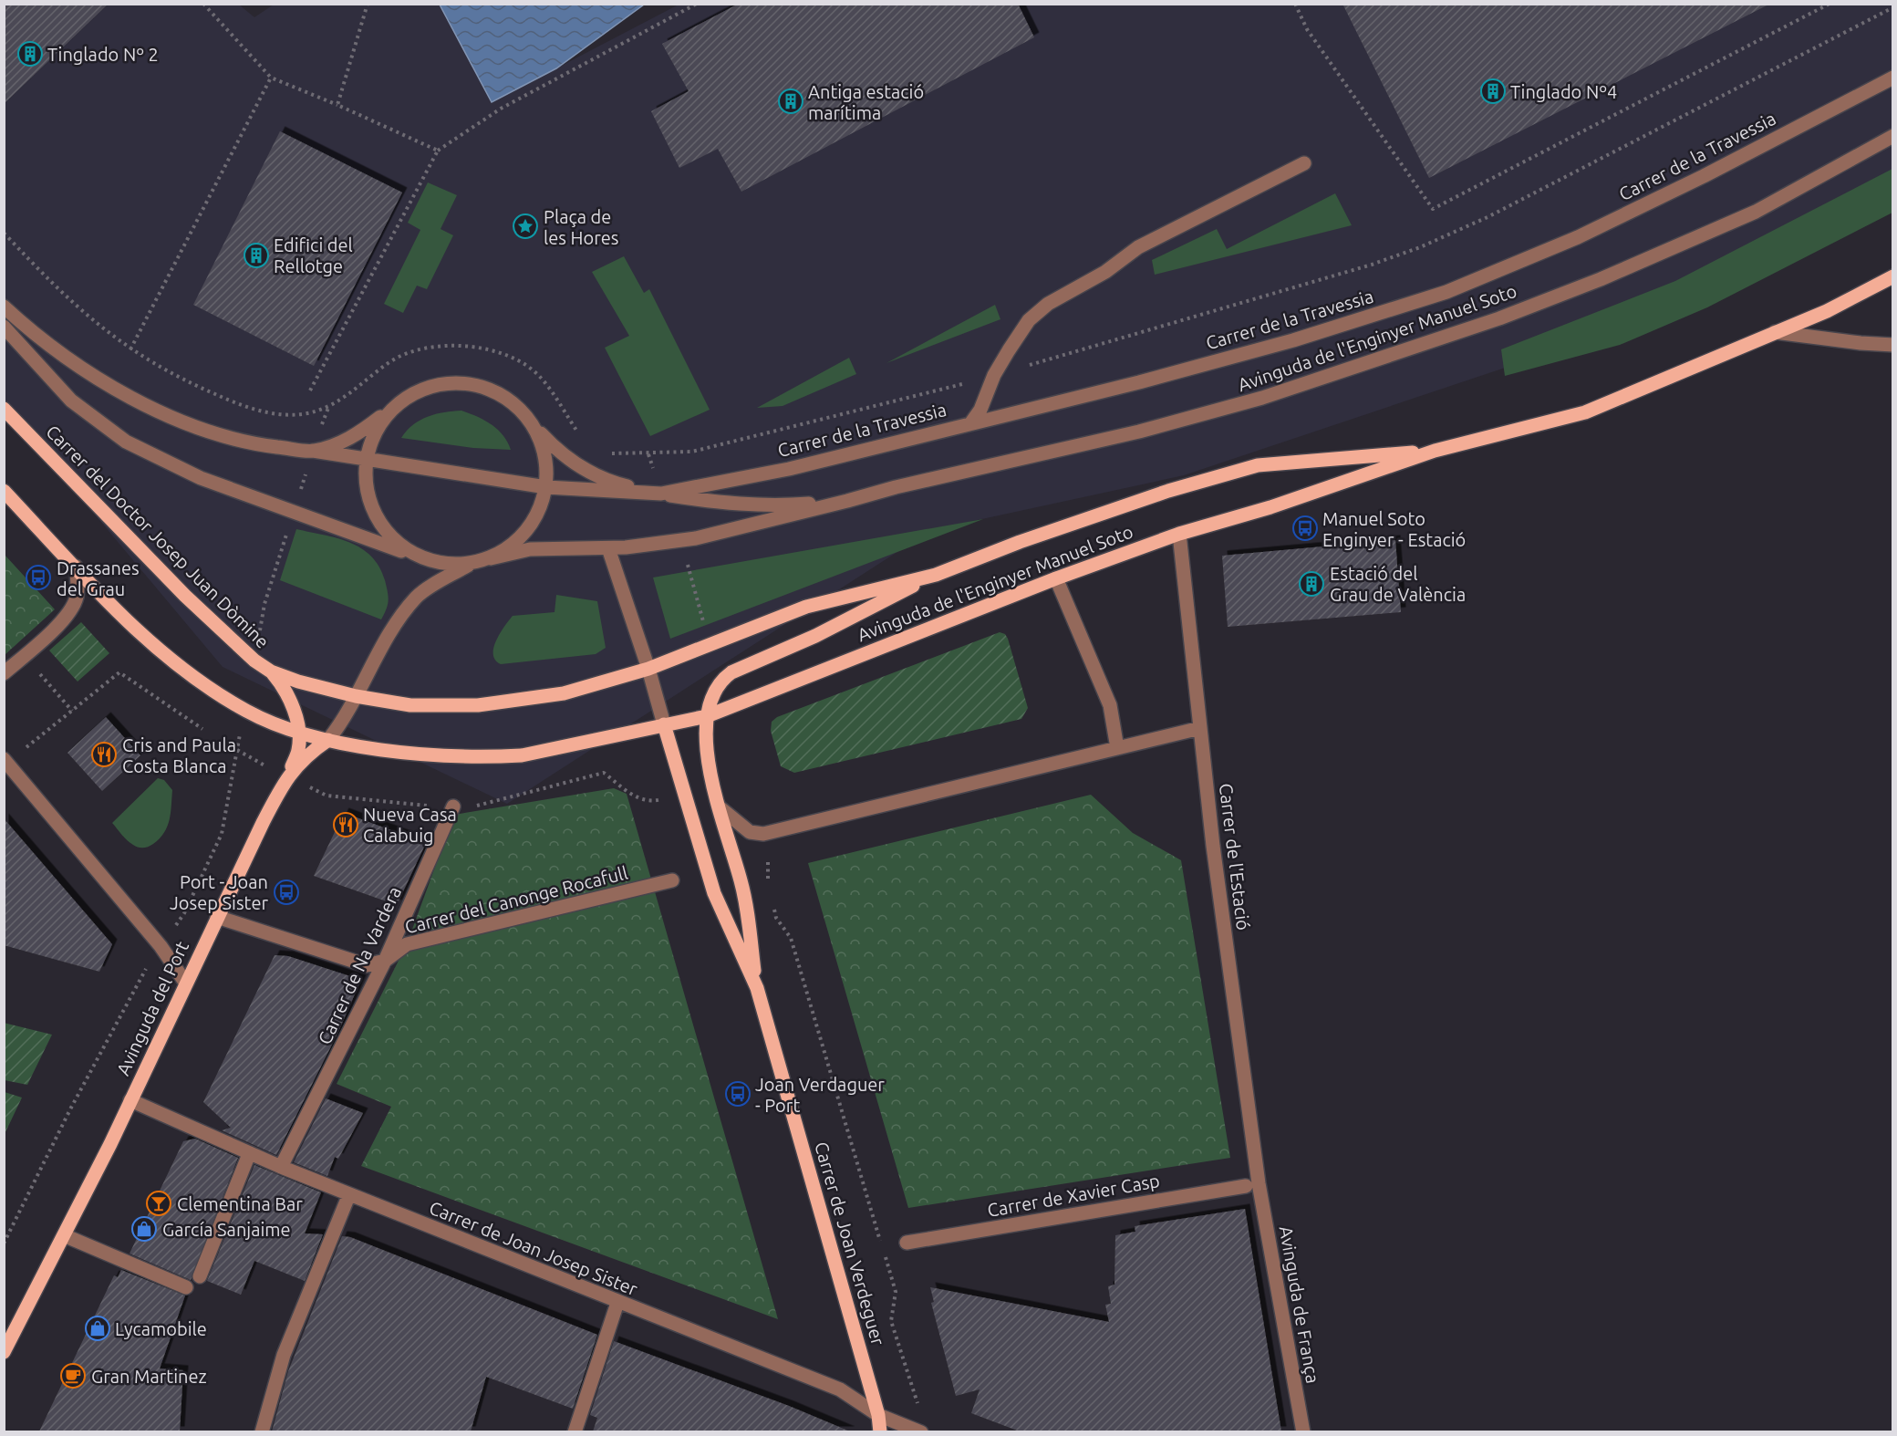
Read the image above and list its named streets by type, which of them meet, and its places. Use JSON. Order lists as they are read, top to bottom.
{
  "streets": {
    "main road": [
      "Avinguda de l'Enginyer Manuel Soto",
      "Carrer del Doctor Josep Juan Dòmine",
      "Avinguda del Port",
      "Carrer de Joan Verdeguer"
    ],
    "street": [
      "Carrer de la Travessia",
      "Carrer de l'Estació",
      "Carrer del Canonge Rocafull",
      "Carrer de Na Vardera",
      "Carrer de Xavier Casp",
      "Carrer de Joan Josep Sister",
      "Avinguda de França"
    ]
  },
  "crossings": [
    ["Carrer de la Travessia", "Avinguda de l'Enginyer Manuel Soto"],
    ["Avinguda de l'Enginyer Manuel Soto", "Carrer del Doctor Josep Juan Dòmine"],
    ["Avinguda de l'Enginyer Manuel Soto", "Carrer de l'Estació"],
    ["Avinguda de l'Enginyer Manuel Soto", "Avinguda del Port"],
    ["Avinguda de l'Enginyer Manuel Soto", "Carrer de Joan Verdeguer"],
    ["Carrer del Doctor Josep Juan Dòmine", "Avinguda del Port"],
    ["Carrer de l'Estació", "Carrer de Xavier Casp"],
    ["Carrer de l'Estació", "Avinguda de França"],
    ["Carrer del Canonge Rocafull", "Carrer de Na Vardera"],
    ["Carrer de Na Vardera", "Carrer de Joan Josep Sister"],
    ["Avinguda del Port", "Carrer de Joan Josep Sister"],
    ["Carrer de Xavier Casp", "Avinguda de França"],
    ["Carrer de Joan Verdeguer", "Carrer de Joan Josep Sister"]
  ],
  "places": {
    "building": [
      "Tinglado Nº 2",
      "Tinglado Nº4",
      "Antiga estació marítima",
      "Edifici del Rellotge",
      "Estació del Grau de València"
    ],
    "place": ["Plaça de les Hores"],
    "bus stop": [
      "Manuel Soto Enginyer - Estació",
      "Drassanes del Grau",
      "Port - Joan Josep Sister",
      "Joan Verdaguer - Port"
    ],
    "restaurant": ["Cris and Paula Costa Blanca", "Nueva Casa Calabuig"],
    "bar": ["Clementina Bar"],
    "shop": ["García Sanjaime", "Lycamobile"],
    "cafe": ["Gran Martinez"]
  }
}
